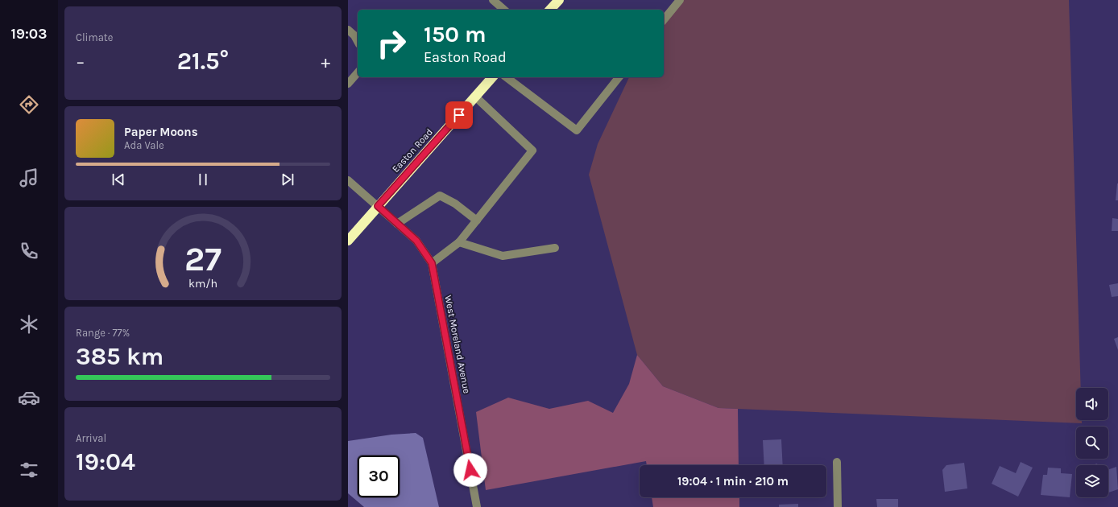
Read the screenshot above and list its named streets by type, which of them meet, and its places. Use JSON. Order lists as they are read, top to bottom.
{
  "streets": {
    "highway": ["Easton Road"],
    "street": ["West Moreland Avenue"]
  },
  "crossings": [
    ["Easton Road", "West Moreland Avenue"]
  ],
  "page": {
    "tabs": "19:03",
    "tile": [
      "Climate",
      ["Range · 77%", "385 km"],
      ["Arrival", "19:04"]
    ],
    "turn": ["150 m", "Easton Road"],
    "heat": ["−", "21.5°", "+"],
    "song": ["Paper Moons", "Ada Vale"],
    "limit": "30",
    "trip": "19:04 · 1 min · 210 m",
    "gauge": ["27", "km/h"]
  }
}
